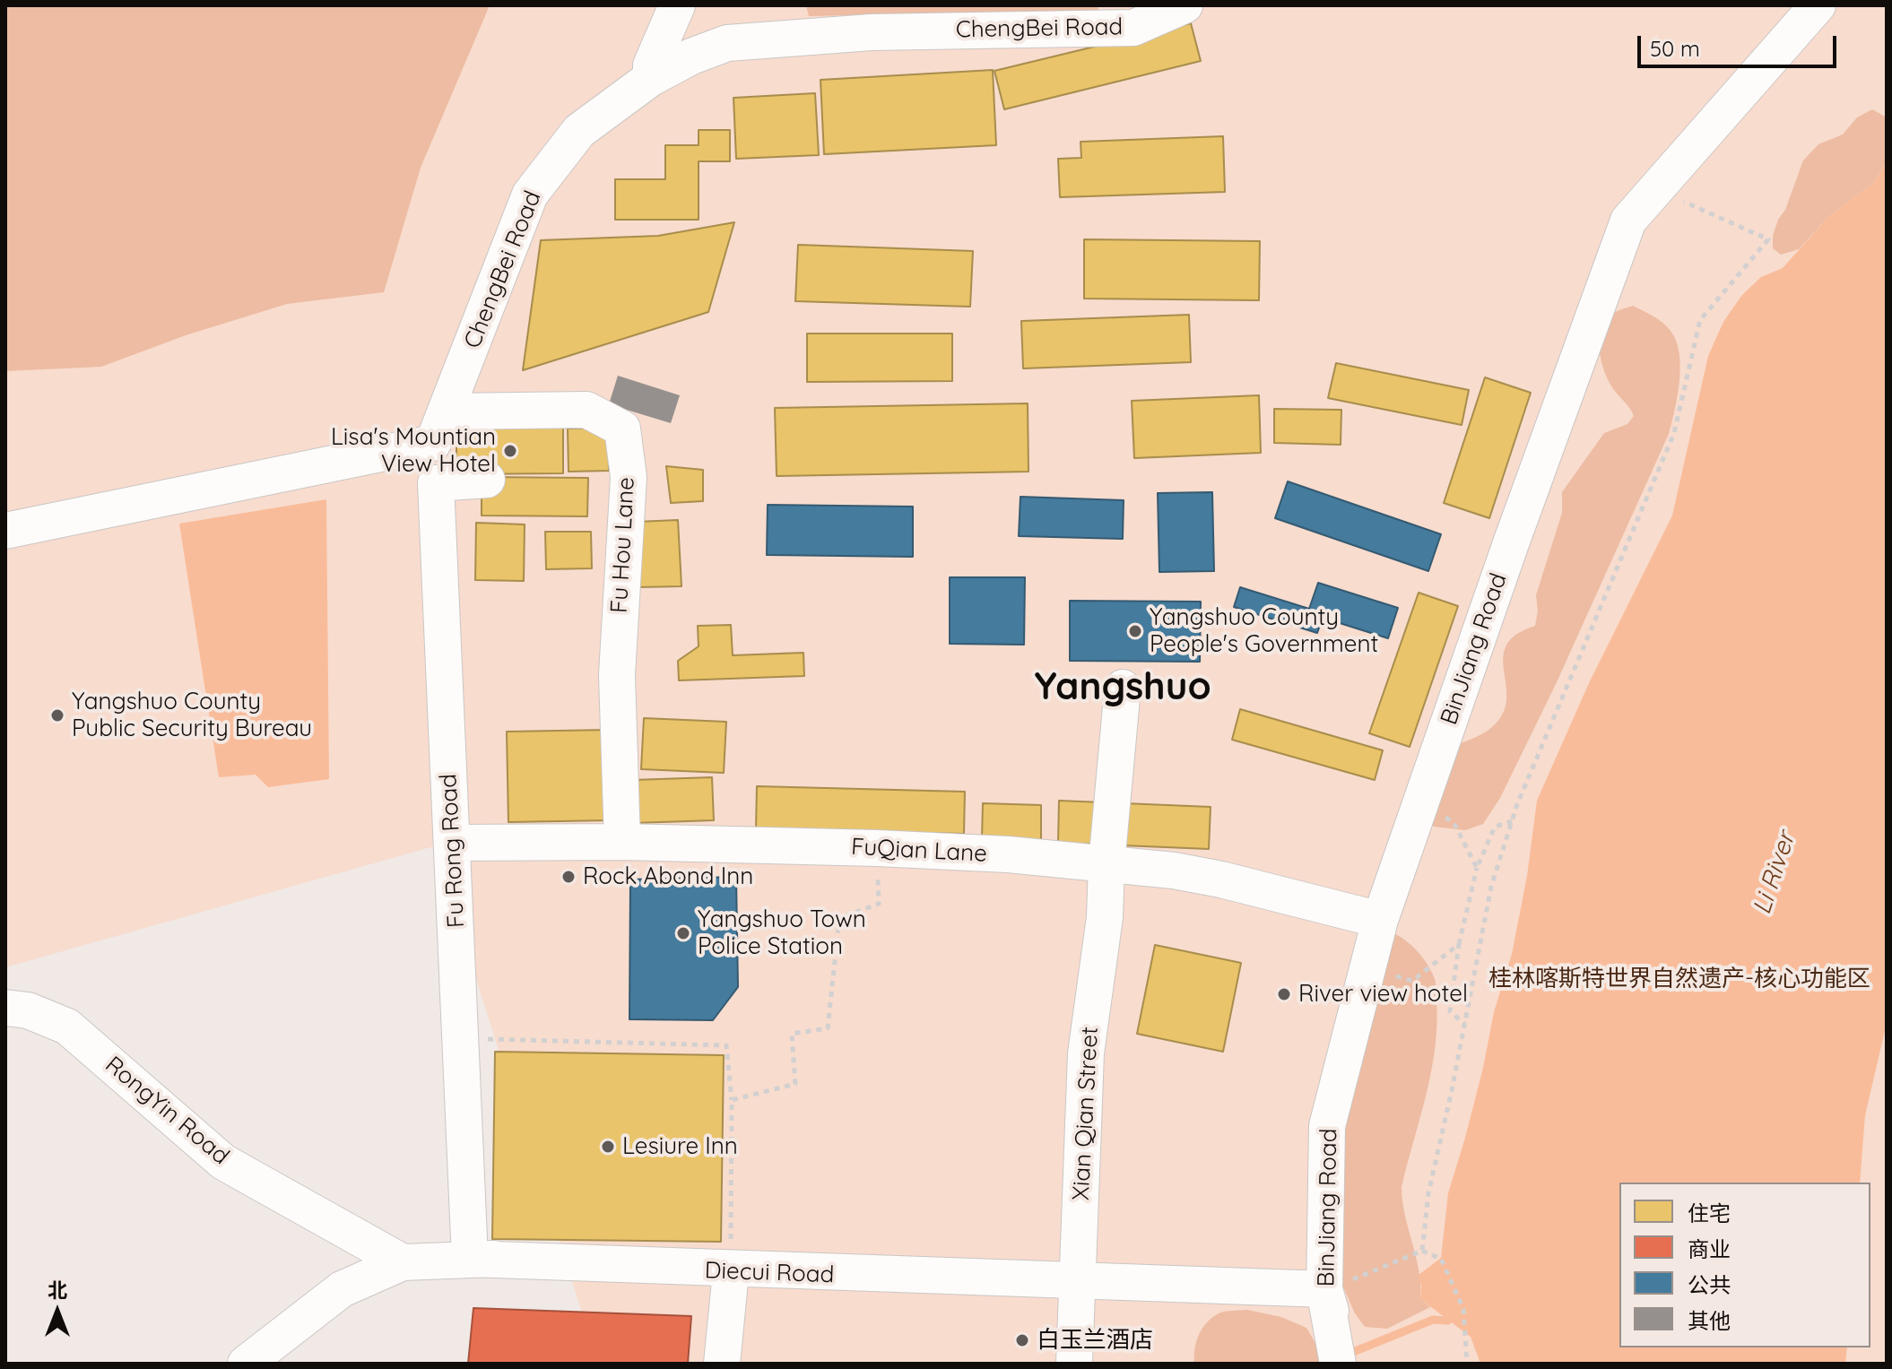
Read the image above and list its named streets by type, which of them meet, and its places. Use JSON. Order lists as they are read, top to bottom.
{
  "streets": {
    "street": [
      "ChengBei Road",
      "Fu Hou Lane",
      "BinJiang Road",
      "Fu Rong Road",
      "FuQian Lane",
      "RongYin Road",
      "Xian Qian Street",
      "Diecui Road"
    ]
  },
  "crossings": [
    ["ChengBei Road", "Fu Hou Lane"],
    ["ChengBei Road", "Fu Rong Road"],
    ["Fu Hou Lane", "Fu Rong Road"],
    ["Fu Hou Lane", "FuQian Lane"],
    ["BinJiang Road", "FuQian Lane"],
    ["BinJiang Road", "Diecui Road"],
    ["Fu Rong Road", "FuQian Lane"],
    ["Fu Rong Road", "Diecui Road"],
    ["FuQian Lane", "Xian Qian Street"],
    ["RongYin Road", "Diecui Road"],
    ["Xian Qian Street", "Diecui Road"]
  ],
  "districts": ["Yangshuo"],
  "water": ["Li River"],
  "parks": ["桂林喀斯特世界自然遗产-核心功能区"],
  "places": [
    "Lisa's Mountian View Hotel",
    "Yangshuo County People's Government",
    "Yangshuo County Public Security Bureau",
    "Rock Abond Inn",
    "Yangshuo Town Police Station",
    "River view hotel",
    "Lesiure Inn",
    "白玉兰酒店"
  ],
  "legend": [
    "住宅",
    "商业",
    "公共",
    "其他"
  ],
  "scale_bar": "50 m",
  "north": "top"
}
